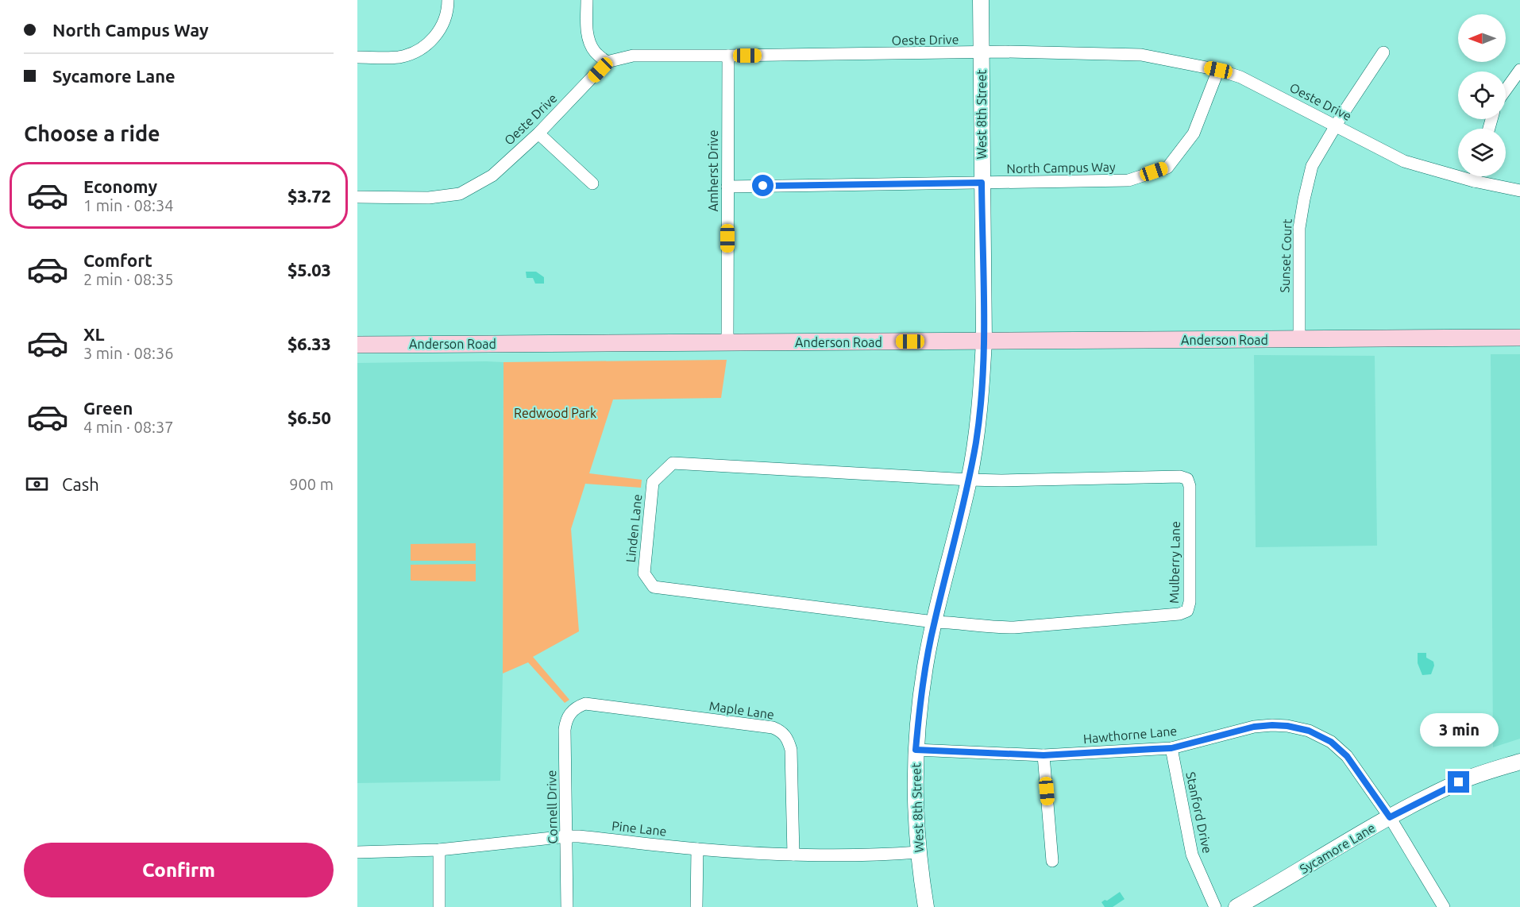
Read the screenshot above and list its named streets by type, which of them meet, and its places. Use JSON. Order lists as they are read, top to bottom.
{
  "streets": {
    "main road": ["Anderson Road"],
    "street": [
      "Oeste Drive",
      "West 8th Street",
      "North Campus Way",
      "Amherst Drive",
      "Sunset Court",
      "Linden Lane",
      "Mulberry Lane",
      "Maple Lane",
      "Hawthorne Lane",
      "Cornell Drive",
      "Stanford Drive",
      "Pine Lane",
      "Sycamore Lane"
    ]
  },
  "crossings": [
    ["Oeste Drive", "West 8th Street"],
    ["Oeste Drive", "North Campus Way"],
    ["Oeste Drive", "Amherst Drive"],
    ["Oeste Drive", "Sunset Court"],
    ["West 8th Street", "North Campus Way"],
    ["West 8th Street", "Anderson Road"],
    ["West 8th Street", "Linden Lane"],
    ["West 8th Street", "Mulberry Lane"],
    ["West 8th Street", "Hawthorne Lane"],
    ["West 8th Street", "Pine Lane"],
    ["North Campus Way", "Amherst Drive"],
    ["Amherst Drive", "Anderson Road"],
    ["Sunset Court", "Anderson Road"],
    ["Linden Lane", "Mulberry Lane"],
    ["Maple Lane", "Cornell Drive"],
    ["Maple Lane", "Pine Lane"],
    ["Hawthorne Lane", "Stanford Drive"],
    ["Hawthorne Lane", "Sycamore Lane"],
    ["Cornell Drive", "Pine Lane"]
  ],
  "parks": ["Redwood Park"],
  "north": "left",
  "page": {
    "banner": ["North Campus Way", "Sycamore Lane"],
    "heading": "Choose a ride",
    "list": [
      {
        "name": "Economy",
        "note": "1 min · 08:34",
        "value": "$3.72"
      },
      {
        "name": "Comfort",
        "note": "2 min · 08:35",
        "value": "$5.03"
      },
      {
        "name": "XL",
        "note": "3 min · 08:36",
        "value": "$6.33"
      },
      {
        "name": "Green",
        "note": "4 min · 08:37",
        "value": "$6.50"
      }
    ],
    "pay": ["Cash", "900 m"],
    "bubble": "3 min",
    "buttons": "Confirm"
  }
}
